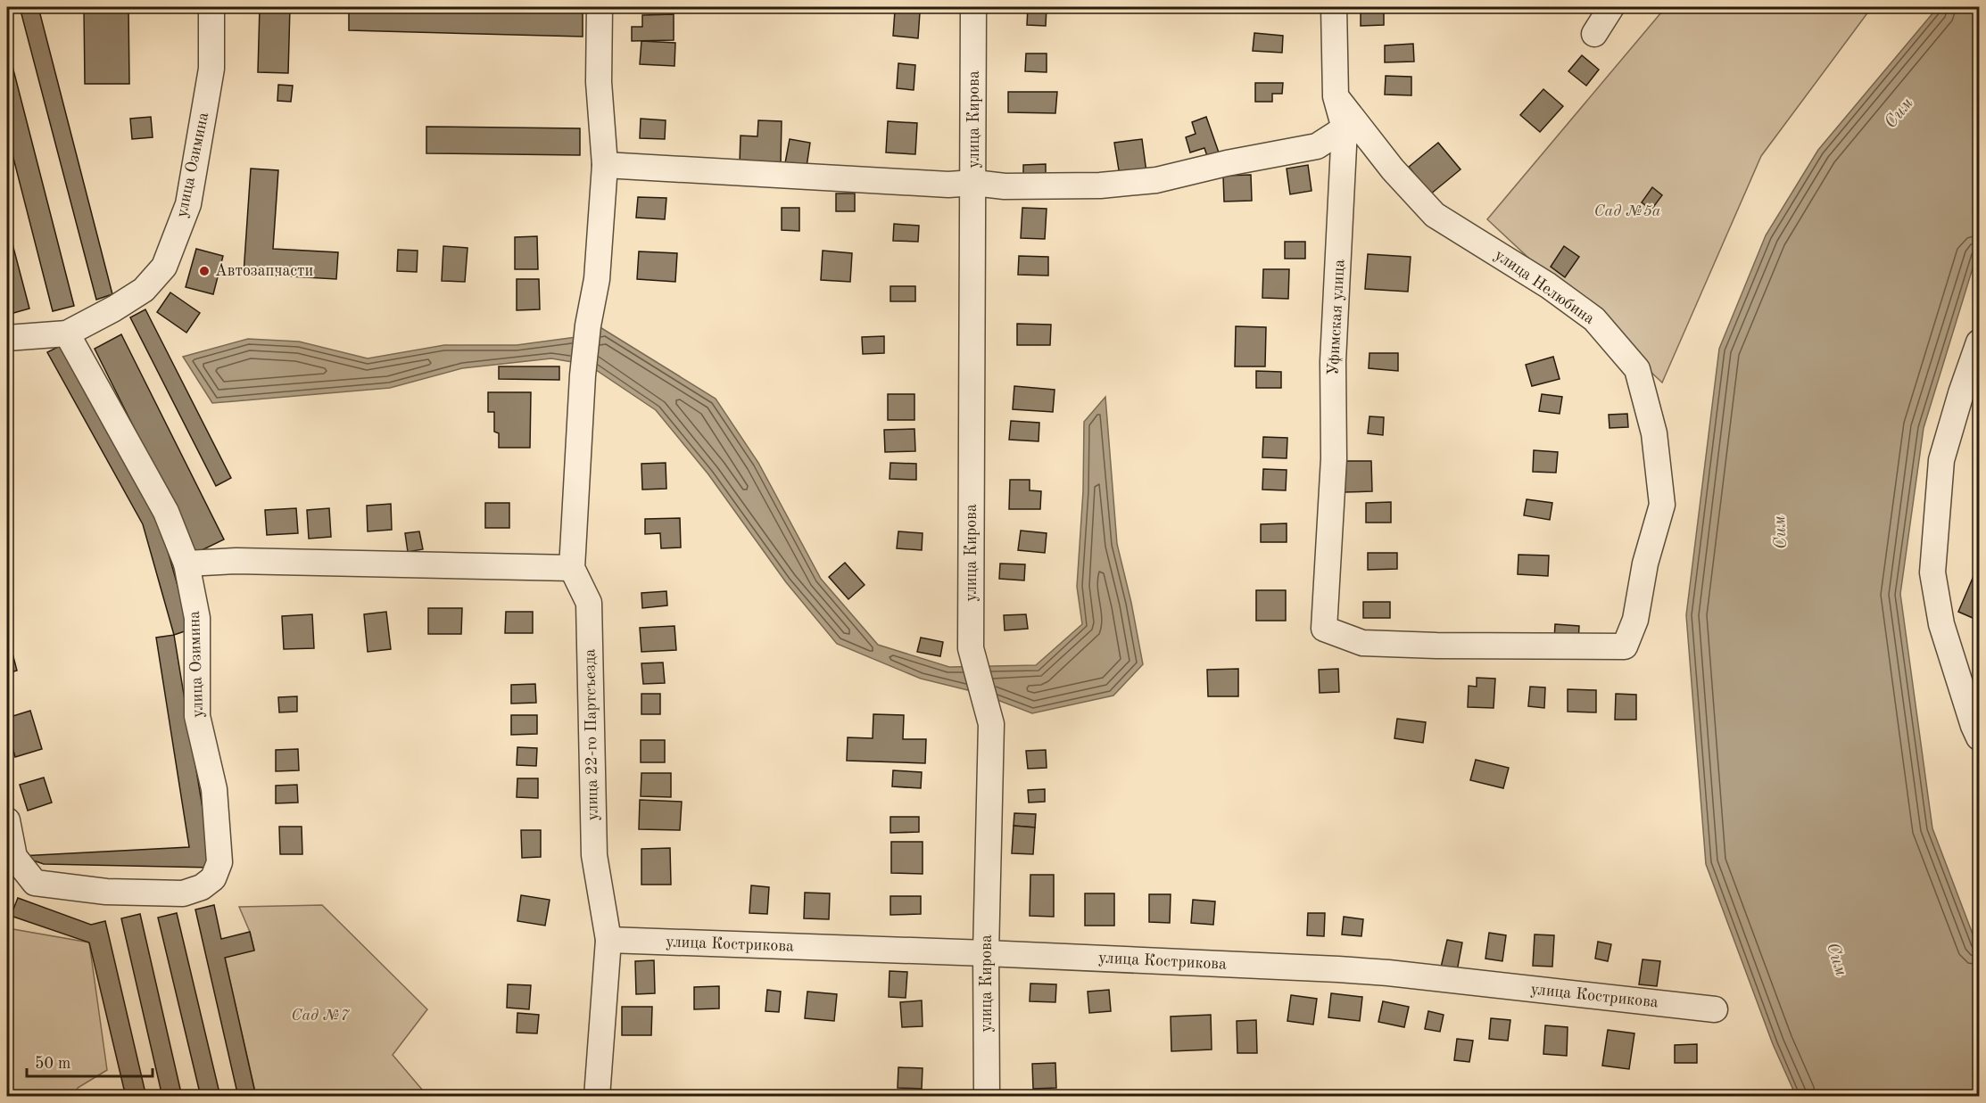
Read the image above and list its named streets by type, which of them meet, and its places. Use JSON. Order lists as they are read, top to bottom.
{
  "streets": {
    "street": [
      "улица Кирова",
      "улица Озимина",
      "улица Нелюбина",
      "Уфимская улица",
      "улица 22-го Партсъезда",
      "улица Кострикова"
    ]
  },
  "crossings": [
    ["улица Кирова", "улица Кострикова"],
    ["улица Нелюбина", "Уфимская улица"],
    ["улица 22-го Партсъезда", "улица Кострикова"]
  ],
  "water": ["Сим"],
  "parks": ["Сад №5а", "Сад №7"],
  "places": ["Автозапчасти"],
  "scale_bar": "50 m"
}
